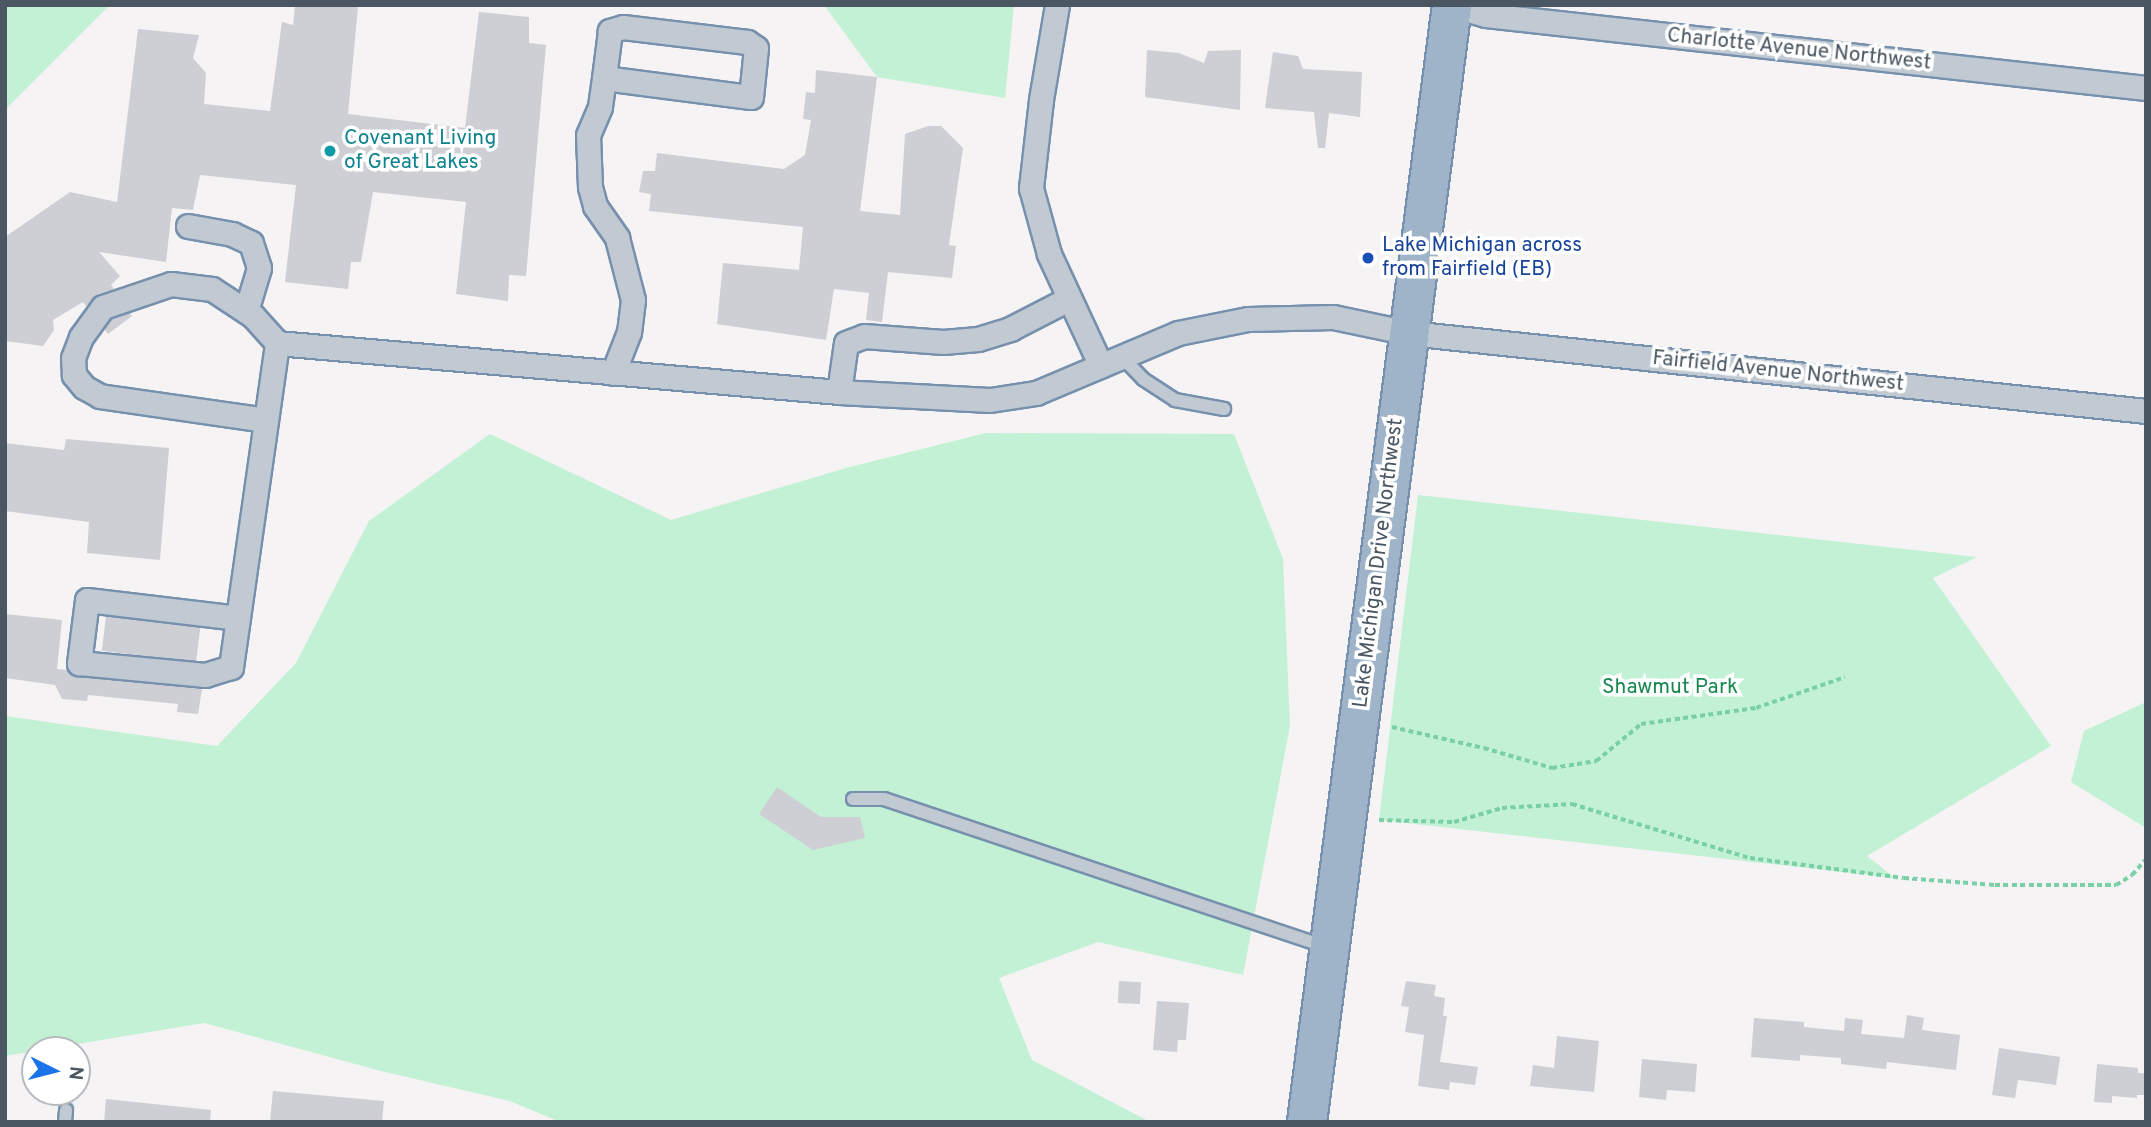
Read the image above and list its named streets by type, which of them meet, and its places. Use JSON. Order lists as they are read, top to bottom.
{
  "streets": {
    "highway": ["Lake Michigan Drive Northwest"],
    "street": ["Charlotte Avenue Northwest", "Fairfield Avenue Northwest"]
  },
  "crossings": [
    ["Charlotte Avenue Northwest", "Lake Michigan Drive Northwest"],
    ["Fairfield Avenue Northwest", "Lake Michigan Drive Northwest"]
  ],
  "parks": ["Shawmut Park"],
  "places": ["Covenant Living of Great Lakes", "Lake Michigan across from Fairfield (EB)"],
  "north": "right"
}
